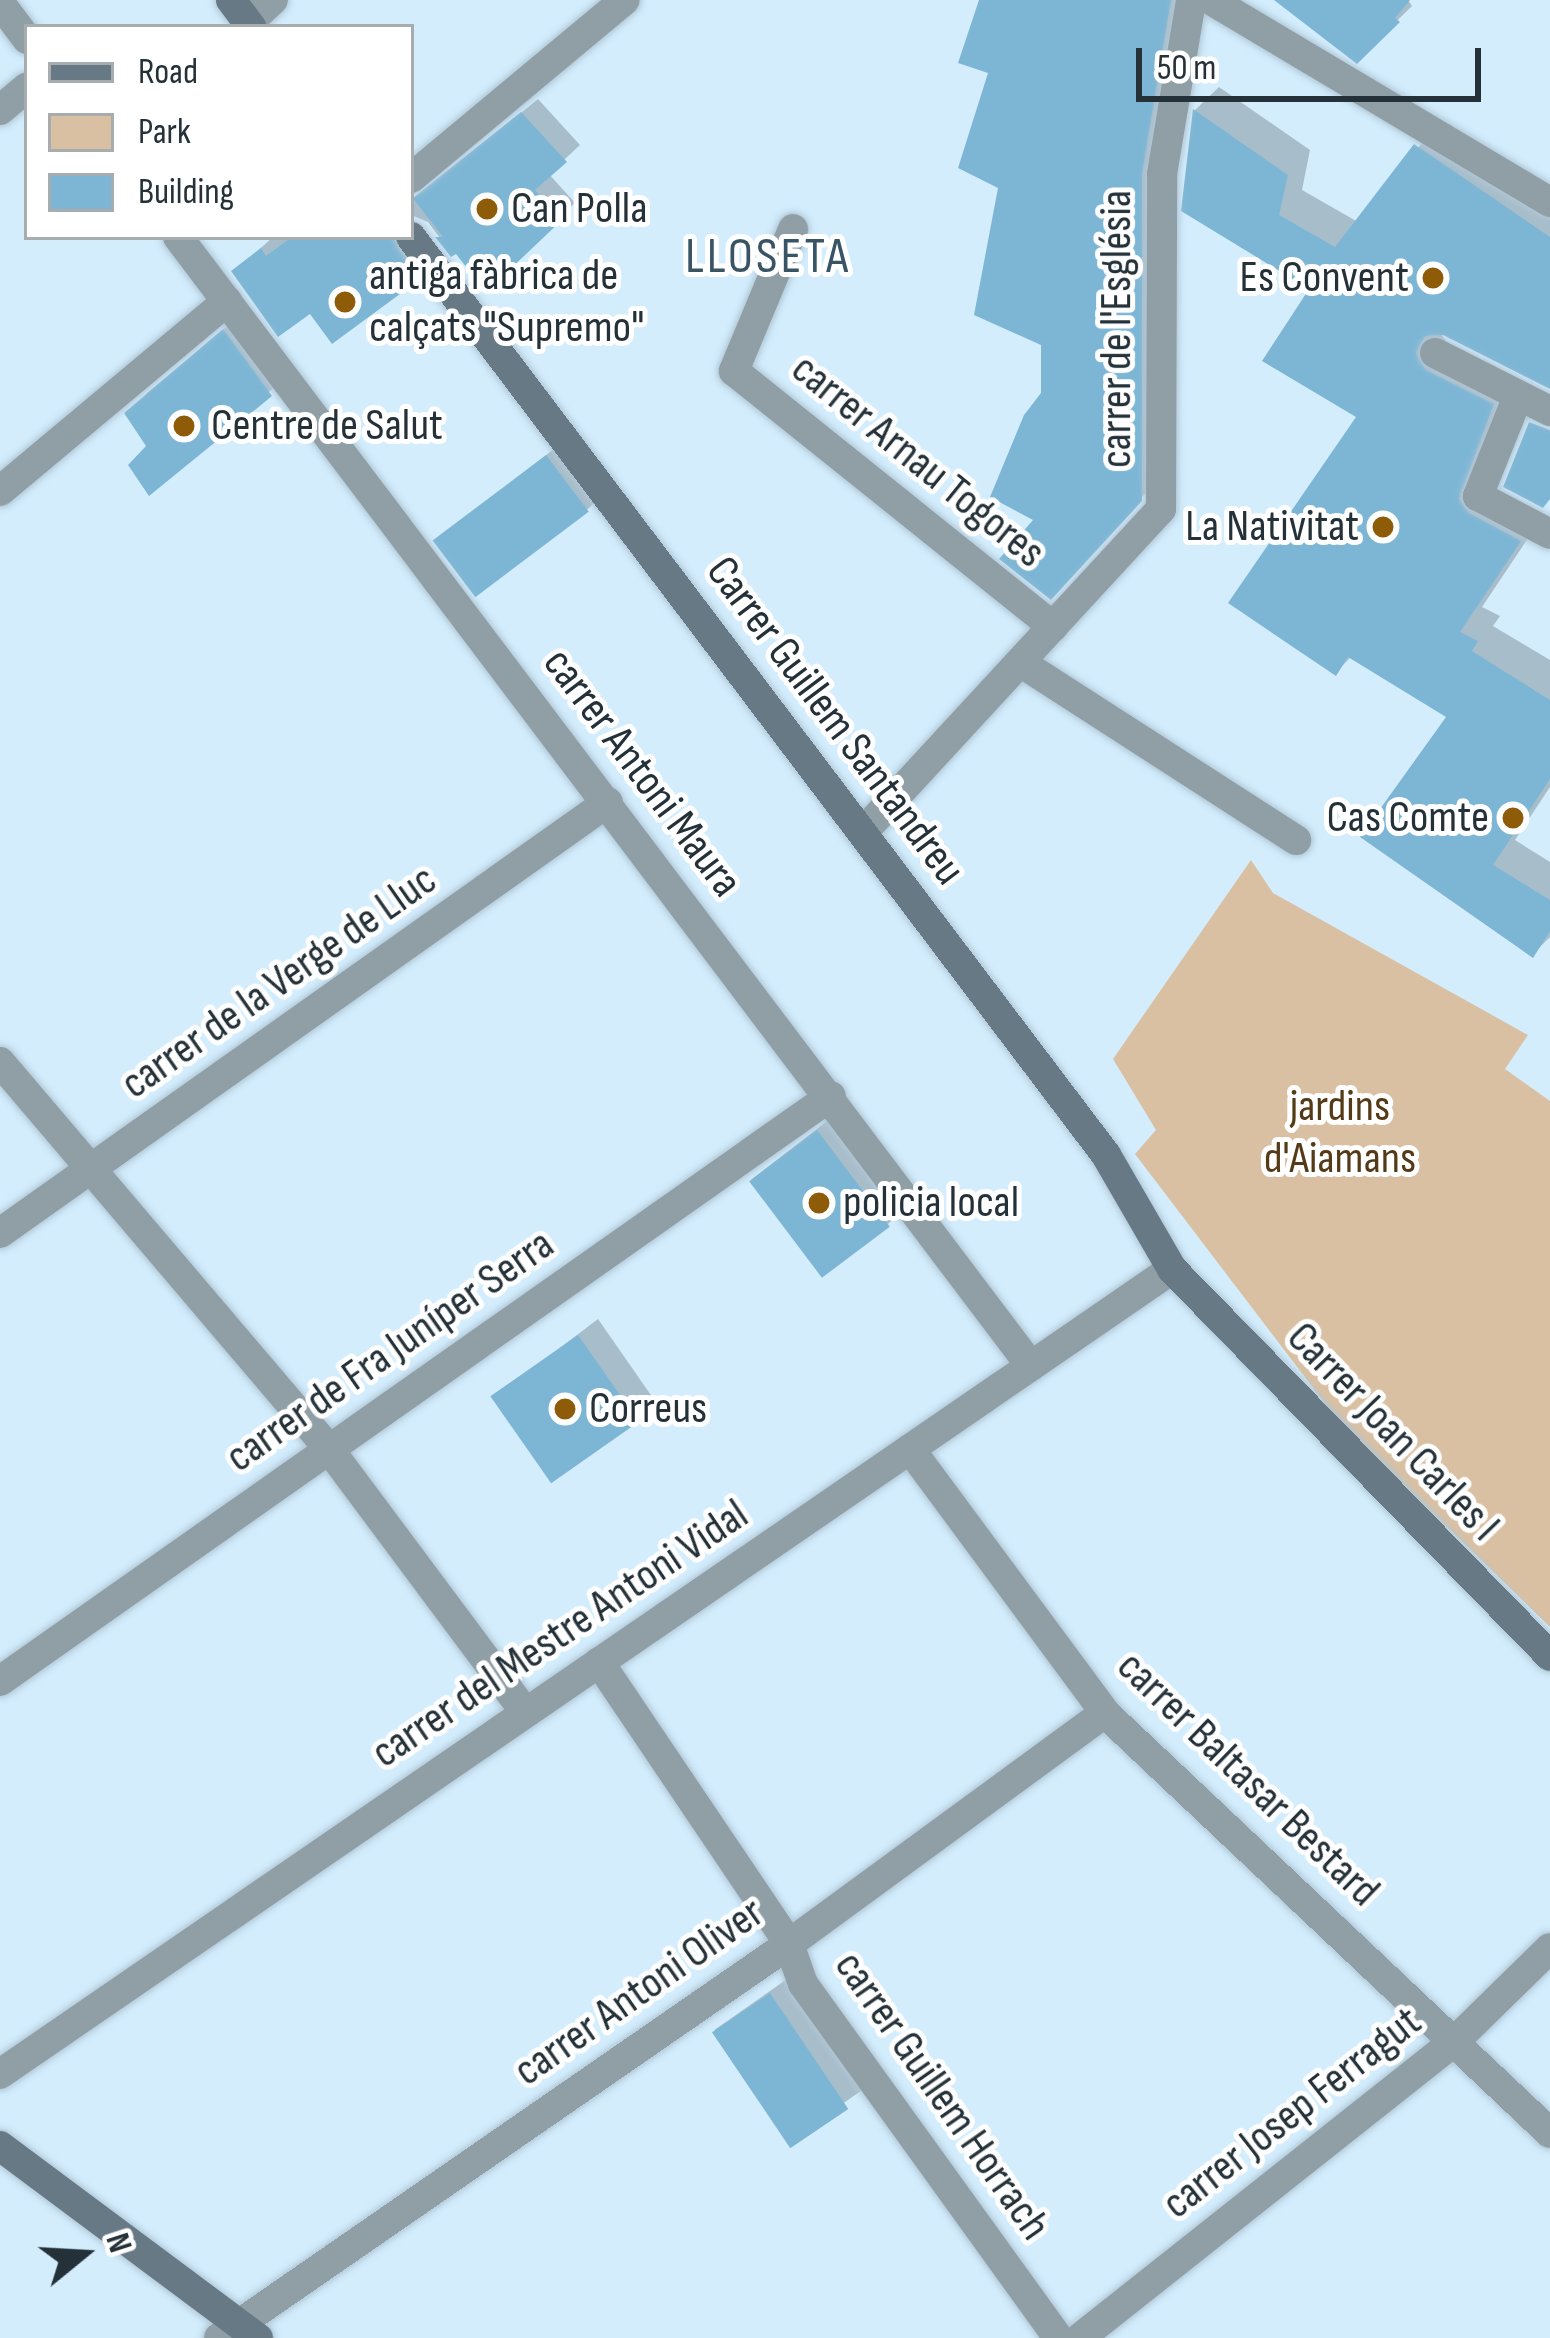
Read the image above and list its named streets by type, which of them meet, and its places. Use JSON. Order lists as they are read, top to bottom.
{
  "streets": {
    "street": [
      "carrer de l'Església",
      "carrer Arnau Togores",
      "Carrer Guillem Santandreu",
      "carrer Antoni Maura",
      "carrer de la Verge de Lluc",
      "carrer de Fra Juníper Serra",
      "Carrer Joan Carles I",
      "carrer del Mestre Antoni Vidal",
      "carrer Baltasar Bestard",
      "carrer Antoni Oliver",
      "carrer Guillem Horrach",
      "carrer Josep Ferragut"
    ]
  },
  "crossings": [
    ["carrer de l'Església", "carrer Arnau Togores"],
    ["carrer de l'Església", "Carrer Guillem Santandreu"],
    ["Carrer Guillem Santandreu", "Carrer Joan Carles I"],
    ["Carrer Guillem Santandreu", "carrer del Mestre Antoni Vidal"],
    ["carrer Antoni Maura", "carrer de la Verge de Lluc"],
    ["carrer Antoni Maura", "carrer de Fra Juníper Serra"],
    ["carrer Antoni Maura", "carrer del Mestre Antoni Vidal"],
    ["Carrer Joan Carles I", "carrer del Mestre Antoni Vidal"],
    ["carrer del Mestre Antoni Vidal", "carrer Baltasar Bestard"],
    ["carrer del Mestre Antoni Vidal", "carrer Guillem Horrach"],
    ["carrer Baltasar Bestard", "carrer Antoni Oliver"],
    ["carrer Baltasar Bestard", "carrer Josep Ferragut"],
    ["carrer Antoni Oliver", "carrer Guillem Horrach"]
  ],
  "districts": ["LLOSETA"],
  "parks": ["jardins d'Aiamans"],
  "places": [
    "Can Polla",
    "Es Convent",
    "antiga fàbrica de calçats \"Supremo\"",
    "Centre de Salut",
    "La Nativitat",
    "Cas Comte",
    "policia local",
    "Correus"
  ],
  "legend": ["Road", "Park", "Building"],
  "scale_bar": "50 m",
  "north": "right"
}
